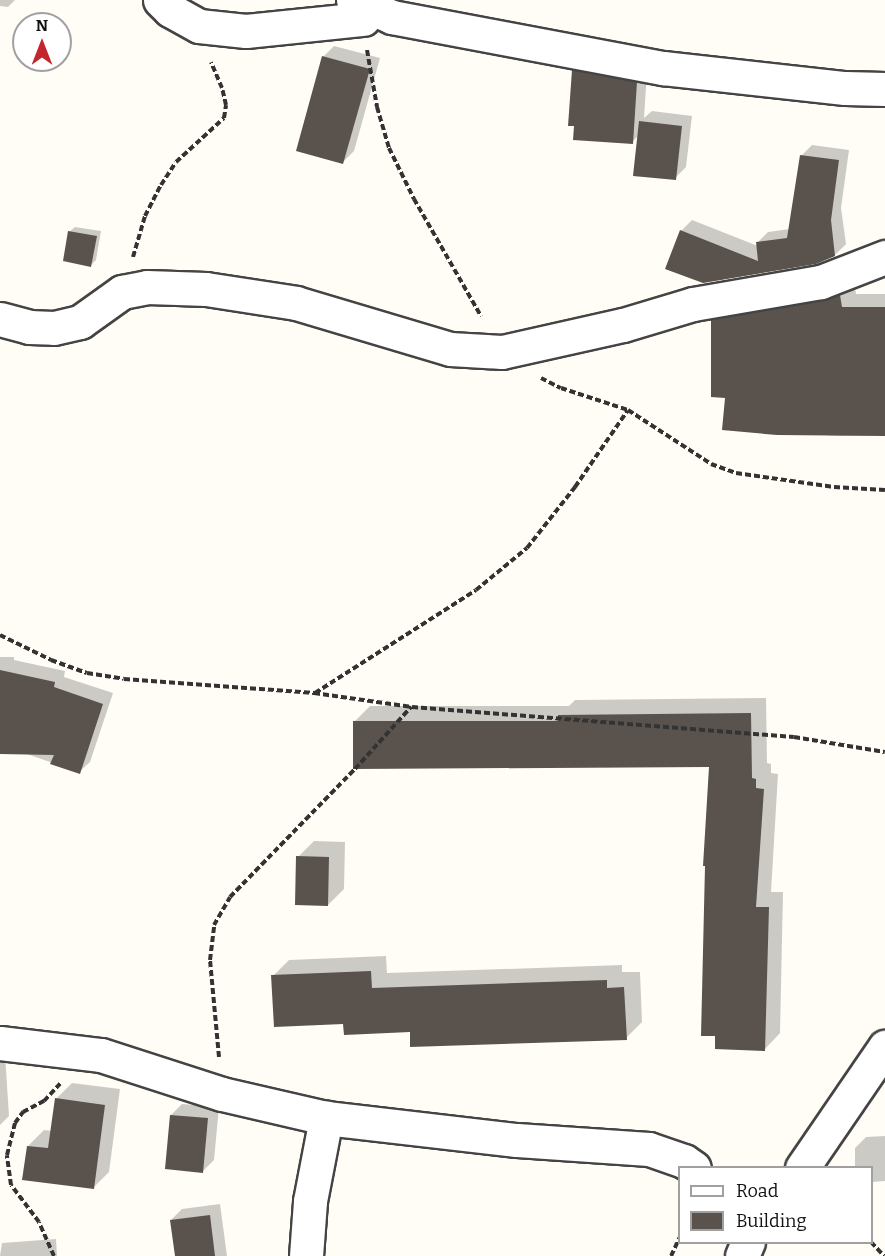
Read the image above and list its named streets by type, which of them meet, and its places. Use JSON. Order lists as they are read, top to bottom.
{
  "legend": ["Road", "Building"],
  "north": "top"
}
